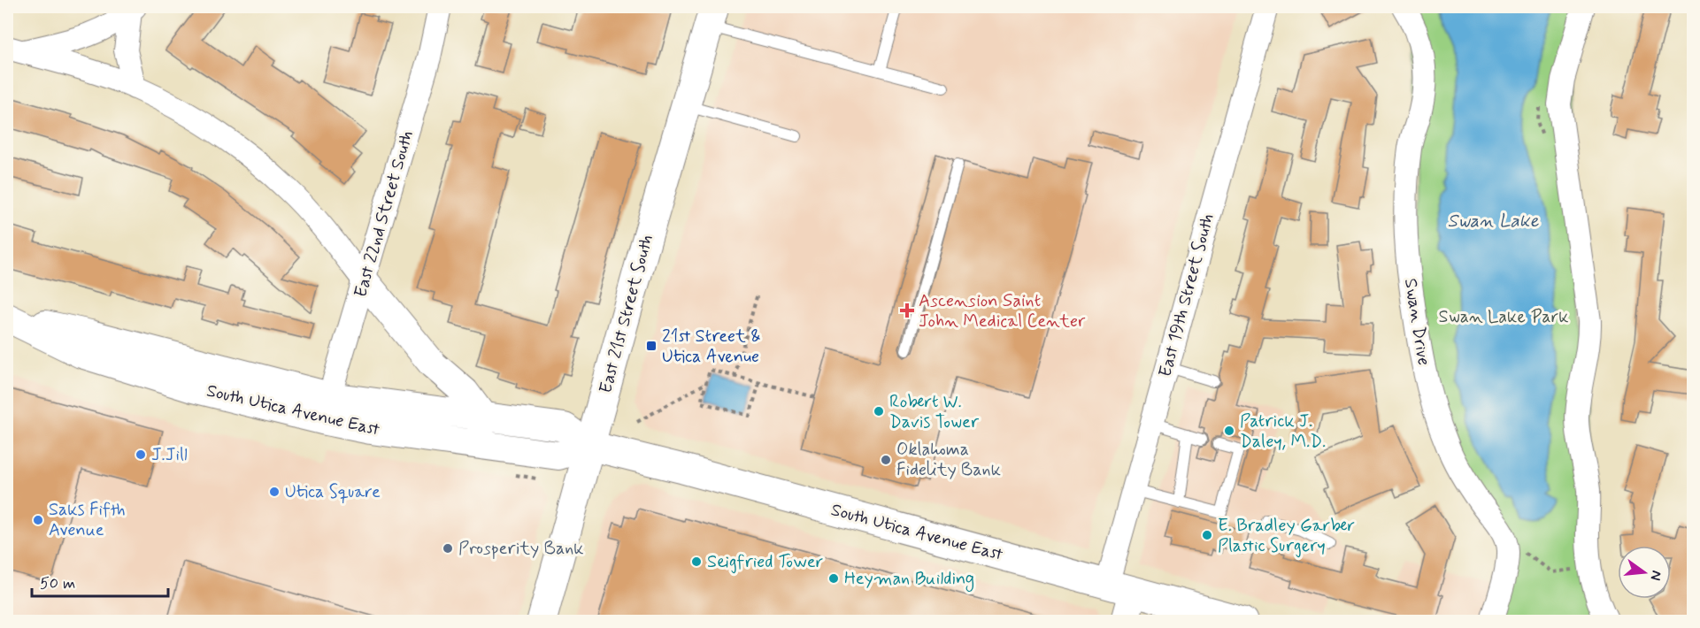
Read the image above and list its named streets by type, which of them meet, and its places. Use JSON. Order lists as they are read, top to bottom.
{
  "streets": {
    "main road": ["East 21st Street South", "South Utica Avenue East"],
    "street": ["East 22nd Street South", "East 19th Street South", "Swan Drive"]
  },
  "crossings": [
    ["East 22nd Street South", "South Utica Avenue East"],
    ["East 19th Street South", "South Utica Avenue East"],
    ["East 21st Street South", "South Utica Avenue East"]
  ],
  "water": ["Swan Lake"],
  "parks": ["Swan Lake Park"],
  "places": {
    "health": ["Ascension Saint John Medical Center"],
    "transit": ["21st Street & Utica Avenue"],
    "other": [
      "Robert W. Davis Tower",
      "Patrick J. Daley, M.D.",
      "J.Jill",
      "Oklahoma Fidelity Bank",
      "Utica Square",
      "Saks Fifth Avenue",
      "E. Bradley Garber Plastic Surgery",
      "Prosperity Bank",
      "Seigfried Tower",
      "Heyman Building"
    ]
  },
  "scale_bar": "50 m",
  "north": "right"
}
